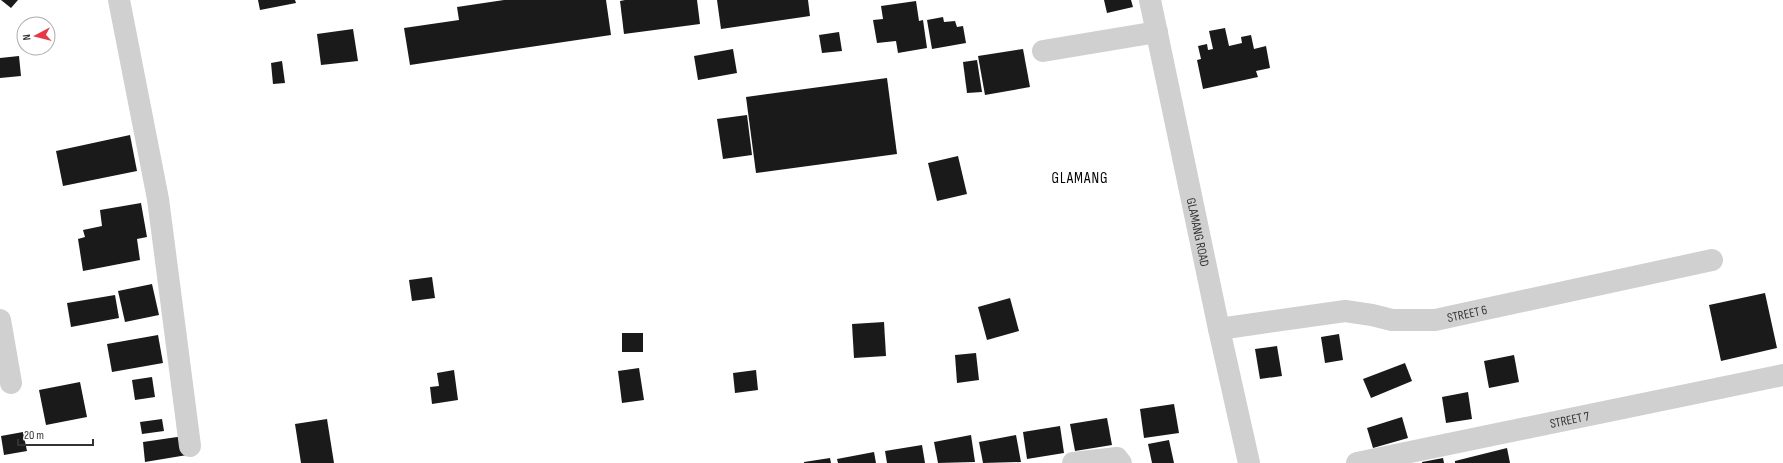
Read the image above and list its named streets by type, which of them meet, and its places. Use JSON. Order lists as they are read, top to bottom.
{
  "streets": {
    "street": ["GLAMANG ROAD", "STREET 6", "STREET 7"]
  },
  "crossings": [
    ["GLAMANG ROAD", "STREET 6"]
  ],
  "districts": ["GLAMANG"],
  "scale_bar": "20 m",
  "north": "left"
}
